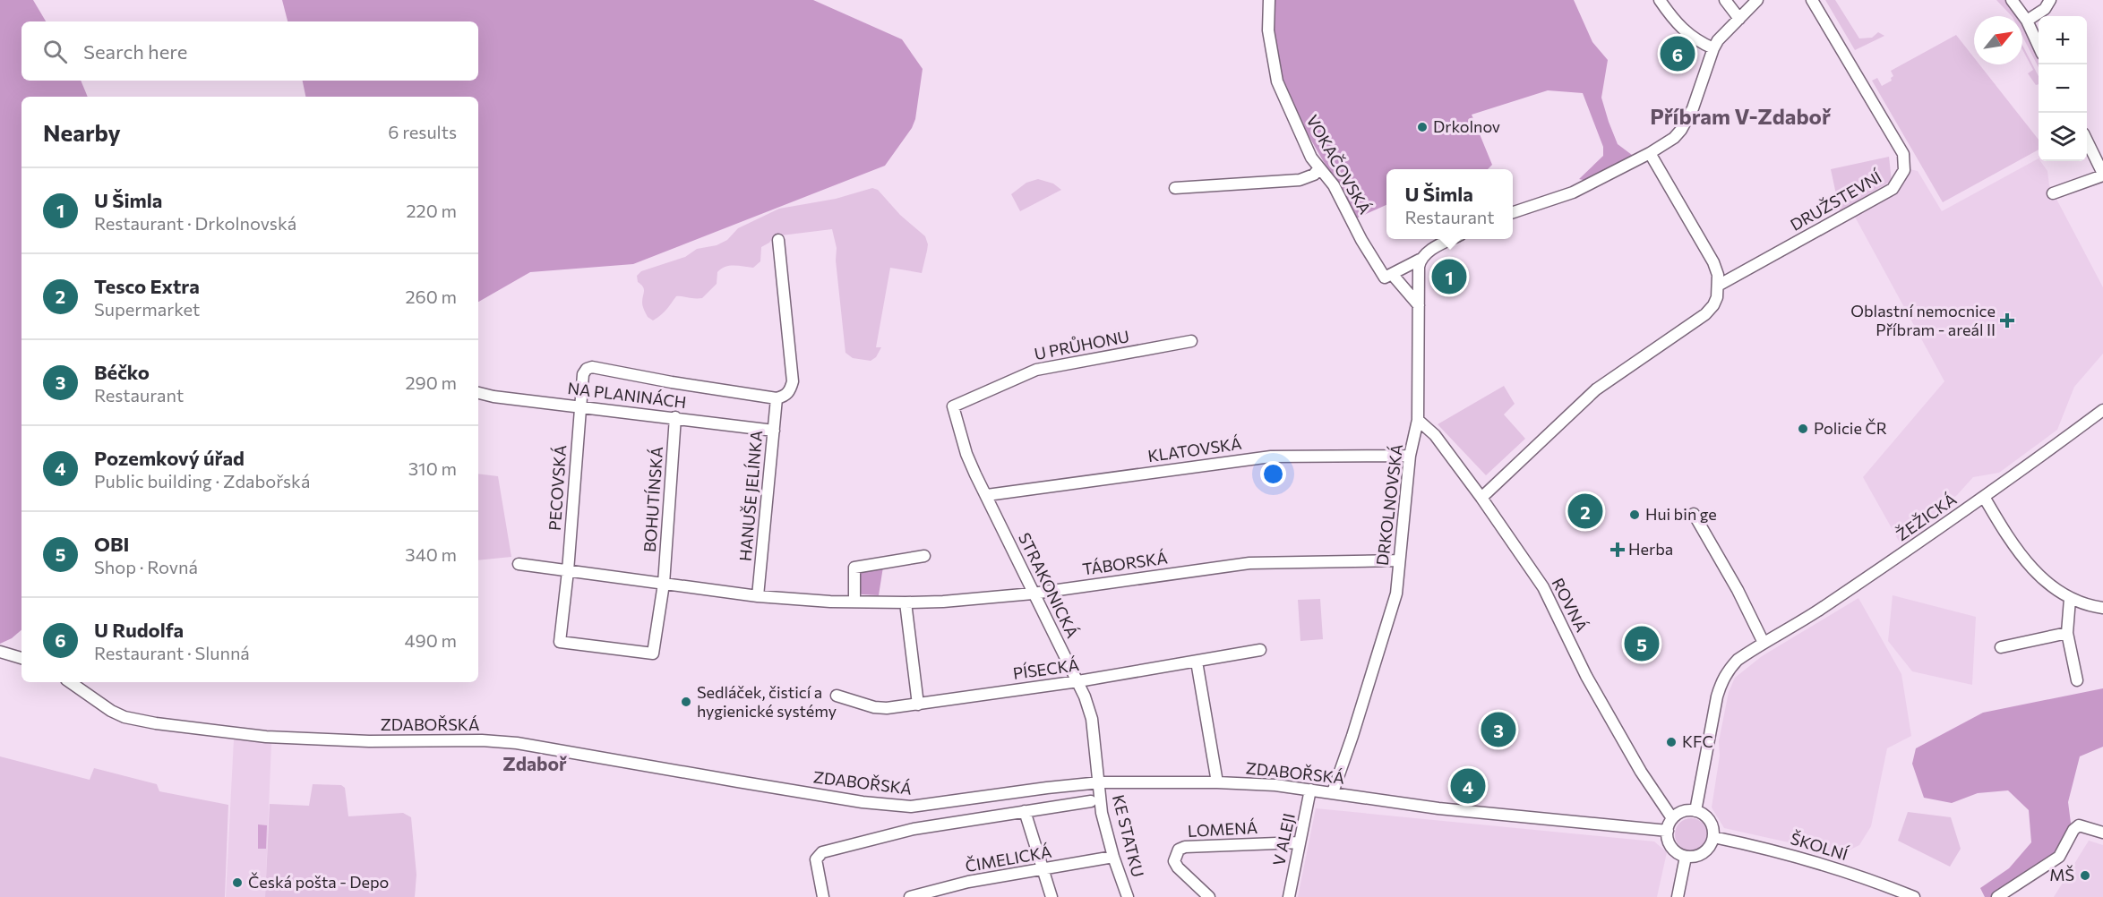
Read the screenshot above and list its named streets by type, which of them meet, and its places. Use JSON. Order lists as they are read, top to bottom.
{
  "streets": {
    "street": [
      "VOKAČOVSKÁ",
      "DRUŽSTEVNÍ",
      "U PRŮHONU",
      "NA PLANINÁCH",
      "KLATOVSKÁ",
      "PECOVSKÁ",
      "HANUŠE JELÍNKA",
      "BOHUTÍNSKÁ",
      "DRKOLNOVSKÁ",
      "ŽEŽICKÁ",
      "TÁBORSKÁ",
      "STRAKONICKÁ",
      "ROVNÁ",
      "PÍSECKÁ",
      "ZDABOŘSKÁ",
      "LOMENÁ",
      "KE STATKU",
      "V ALEJI",
      "ŠKOLNÍ",
      "ČIMELICKÁ"
    ]
  },
  "crossings": [
    ["VOKAČOVSKÁ", "DRKOLNOVSKÁ"],
    ["U PRŮHONU", "STRAKONICKÁ"],
    ["NA PLANINÁCH", "PECOVSKÁ"],
    ["NA PLANINÁCH", "HANUŠE JELÍNKA"],
    ["NA PLANINÁCH", "BOHUTÍNSKÁ"],
    ["KLATOVSKÁ", "DRKOLNOVSKÁ"],
    ["KLATOVSKÁ", "STRAKONICKÁ"],
    ["PECOVSKÁ", "HANUŠE JELÍNKA"],
    ["PECOVSKÁ", "TÁBORSKÁ"],
    ["HANUŠE JELÍNKA", "TÁBORSKÁ"],
    ["BOHUTÍNSKÁ", "TÁBORSKÁ"],
    ["DRKOLNOVSKÁ", "TÁBORSKÁ"],
    ["DRKOLNOVSKÁ", "ROVNÁ"],
    ["DRKOLNOVSKÁ", "ZDABOŘSKÁ"],
    ["ŽEŽICKÁ", "ROVNÁ"],
    ["ŽEŽICKÁ", "ZDABOŘSKÁ"],
    ["ŽEŽICKÁ", "ŠKOLNÍ"],
    ["TÁBORSKÁ", "STRAKONICKÁ"],
    ["STRAKONICKÁ", "PÍSECKÁ"],
    ["STRAKONICKÁ", "ZDABOŘSKÁ"],
    ["STRAKONICKÁ", "KE STATKU"],
    ["ROVNÁ", "ZDABOŘSKÁ"],
    ["ROVNÁ", "ŠKOLNÍ"],
    ["ZDABOŘSKÁ", "KE STATKU"],
    ["ZDABOŘSKÁ", "V ALEJI"],
    ["ZDABOŘSKÁ", "ŠKOLNÍ"],
    ["LOMENÁ", "V ALEJI"],
    ["KE STATKU", "ČIMELICKÁ"]
  ],
  "districts": ["Příbram V-Zdaboř", "Zdaboř"],
  "places": {
    "other": [
      "Drkolnov",
      "Policie ČR",
      "Hui bin ge",
      "Sedláček, čisticí a hygienické systémy",
      "KFC",
      "MŠ",
      "Česká pošta - Depo"
    ],
    "health": ["Oblastní nemocnice Příbram - areál II", "Herba"]
  },
  "north": "top right",
  "page": {
    "map_buttons": ["+", "−"],
    "search": "Search here",
    "pins": [
      "6",
      "1",
      "2",
      "5",
      "3",
      "4"
    ],
    "heading": ["Nearby", "6 results"],
    "list": [
      {
        "mark": "1",
        "name": "U Šimla",
        "note": "Restaurant · Drkolnovská",
        "value": "220 m"
      },
      {
        "mark": "2",
        "name": "Tesco Extra",
        "note": "Supermarket",
        "value": "260 m"
      },
      {
        "mark": "3",
        "name": "Béčko",
        "note": "Restaurant",
        "value": "290 m"
      },
      {
        "mark": "4",
        "name": "Pozemkový úřad",
        "note": "Public building · Zdabořská",
        "value": "310 m"
      },
      {
        "mark": "5",
        "name": "OBI",
        "note": "Shop · Rovná",
        "value": "340 m"
      },
      {
        "mark": "6",
        "name": "U Rudolfa",
        "note": "Restaurant · Slunná",
        "value": "490 m"
      }
    ],
    "popup": ["U Šimla", "Restaurant"]
  }
}
